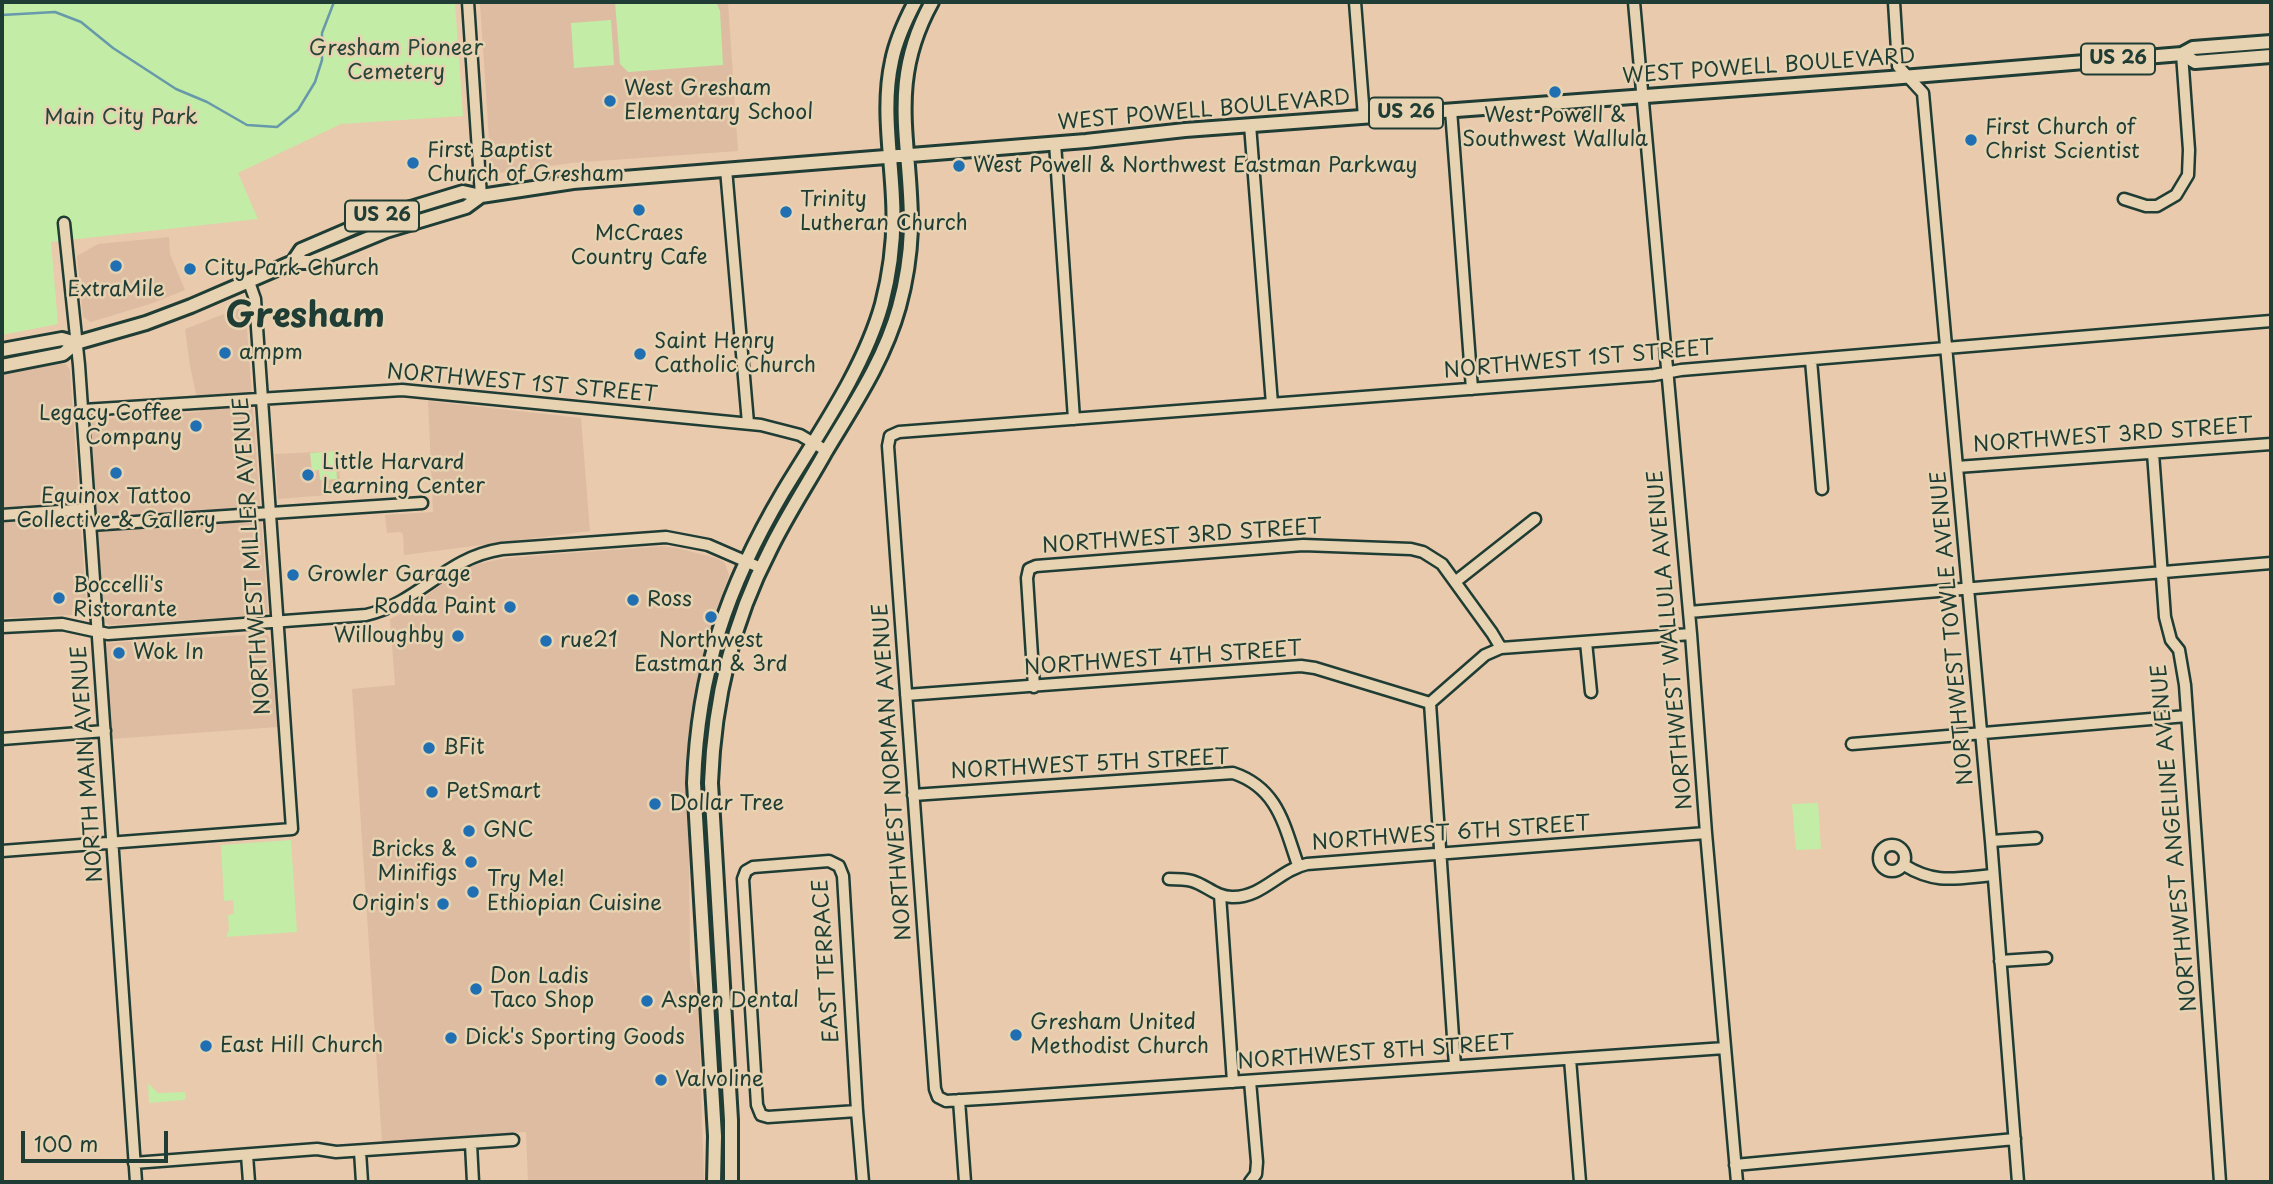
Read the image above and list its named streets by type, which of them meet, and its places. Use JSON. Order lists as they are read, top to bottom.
{
  "streets": {
    "main road": ["US 26", "WEST POWELL BOULEVARD"],
    "street": [
      "NORTHWEST 1ST STREET",
      "NORTHWEST 3RD STREET",
      "NORTHWEST MILLER AVENUE",
      "NORTHWEST TOWLE AVENUE",
      "NORTHWEST WALLULA AVENUE",
      "NORTHWEST 4TH STREET",
      "NORTH MAIN AVENUE",
      "NORTHWEST 5TH STREET",
      "NORTHWEST NORMAN AVENUE",
      "NORTHWEST 6TH STREET",
      "NORTHWEST ANGELINE AVENUE",
      "EAST TERRACE",
      "NORTHWEST 8TH STREET"
    ]
  },
  "crossings": [
    ["US 26", "WEST POWELL BOULEVARD"],
    ["US 26", "NORTH MAIN AVENUE"],
    ["WEST POWELL BOULEVARD", "NORTHWEST MILLER AVENUE"],
    ["WEST POWELL BOULEVARD", "NORTHWEST TOWLE AVENUE"],
    ["WEST POWELL BOULEVARD", "NORTHWEST WALLULA AVENUE"],
    ["WEST POWELL BOULEVARD", "NORTH MAIN AVENUE"],
    ["NORTHWEST 1ST STREET", "NORTHWEST MILLER AVENUE"],
    ["NORTHWEST 1ST STREET", "NORTHWEST TOWLE AVENUE"],
    ["NORTHWEST 1ST STREET", "NORTHWEST WALLULA AVENUE"],
    ["NORTHWEST 1ST STREET", "NORTH MAIN AVENUE"],
    ["NORTHWEST 1ST STREET", "NORTHWEST NORMAN AVENUE"],
    ["NORTHWEST 3RD STREET", "NORTHWEST TOWLE AVENUE"],
    ["NORTHWEST 3RD STREET", "NORTHWEST 4TH STREET"],
    ["NORTHWEST 3RD STREET", "NORTHWEST ANGELINE AVENUE"],
    ["NORTHWEST MILLER AVENUE", "NORTH MAIN AVENUE"],
    ["NORTHWEST WALLULA AVENUE", "NORTHWEST 6TH STREET"],
    ["NORTHWEST WALLULA AVENUE", "NORTHWEST 8TH STREET"],
    ["NORTHWEST 4TH STREET", "NORTHWEST NORMAN AVENUE"],
    ["NORTHWEST 5TH STREET", "NORTHWEST NORMAN AVENUE"],
    ["NORTHWEST 5TH STREET", "NORTHWEST 6TH STREET"],
    ["NORTHWEST NORMAN AVENUE", "NORTHWEST 8TH STREET"]
  ],
  "districts": ["Gresham"],
  "parks": ["Gresham Pioneer Cemetery", "Main City Park"],
  "places": [
    "West Powell & Southwest Wallula",
    "West Gresham Elementary School",
    "First Church of Christ Scientist",
    "First Baptist Church of Gresham",
    "West Powell & Northwest Eastman Parkway",
    "McCraes Country Cafe",
    "Trinity Lutheran Church",
    "ExtraMile",
    "City Park Church",
    "ampm",
    "Saint Henry Catholic Church",
    "Legacy Coffee Company",
    "Equinox Tattoo Collective & Gallery",
    "Little Harvard Learning Center",
    "Growler Garage",
    "Boccelli's Ristorante",
    "Ross",
    "Rodda Paint",
    "Northwest Eastman & 3rd",
    "Willoughby",
    "rue21",
    "Wok In",
    "BFit",
    "PetSmart",
    "Dollar Tree",
    "GNC",
    "Bricks & Minifigs",
    "Try Me! Ethiopian Cuisine",
    "Origin's",
    "Don Ladis Taco Shop",
    "Aspen Dental",
    "Gresham United Methodist Church",
    "Dick's Sporting Goods",
    "East Hill Church",
    "Valvoline"
  ],
  "scale_bar": "100 m"
}
